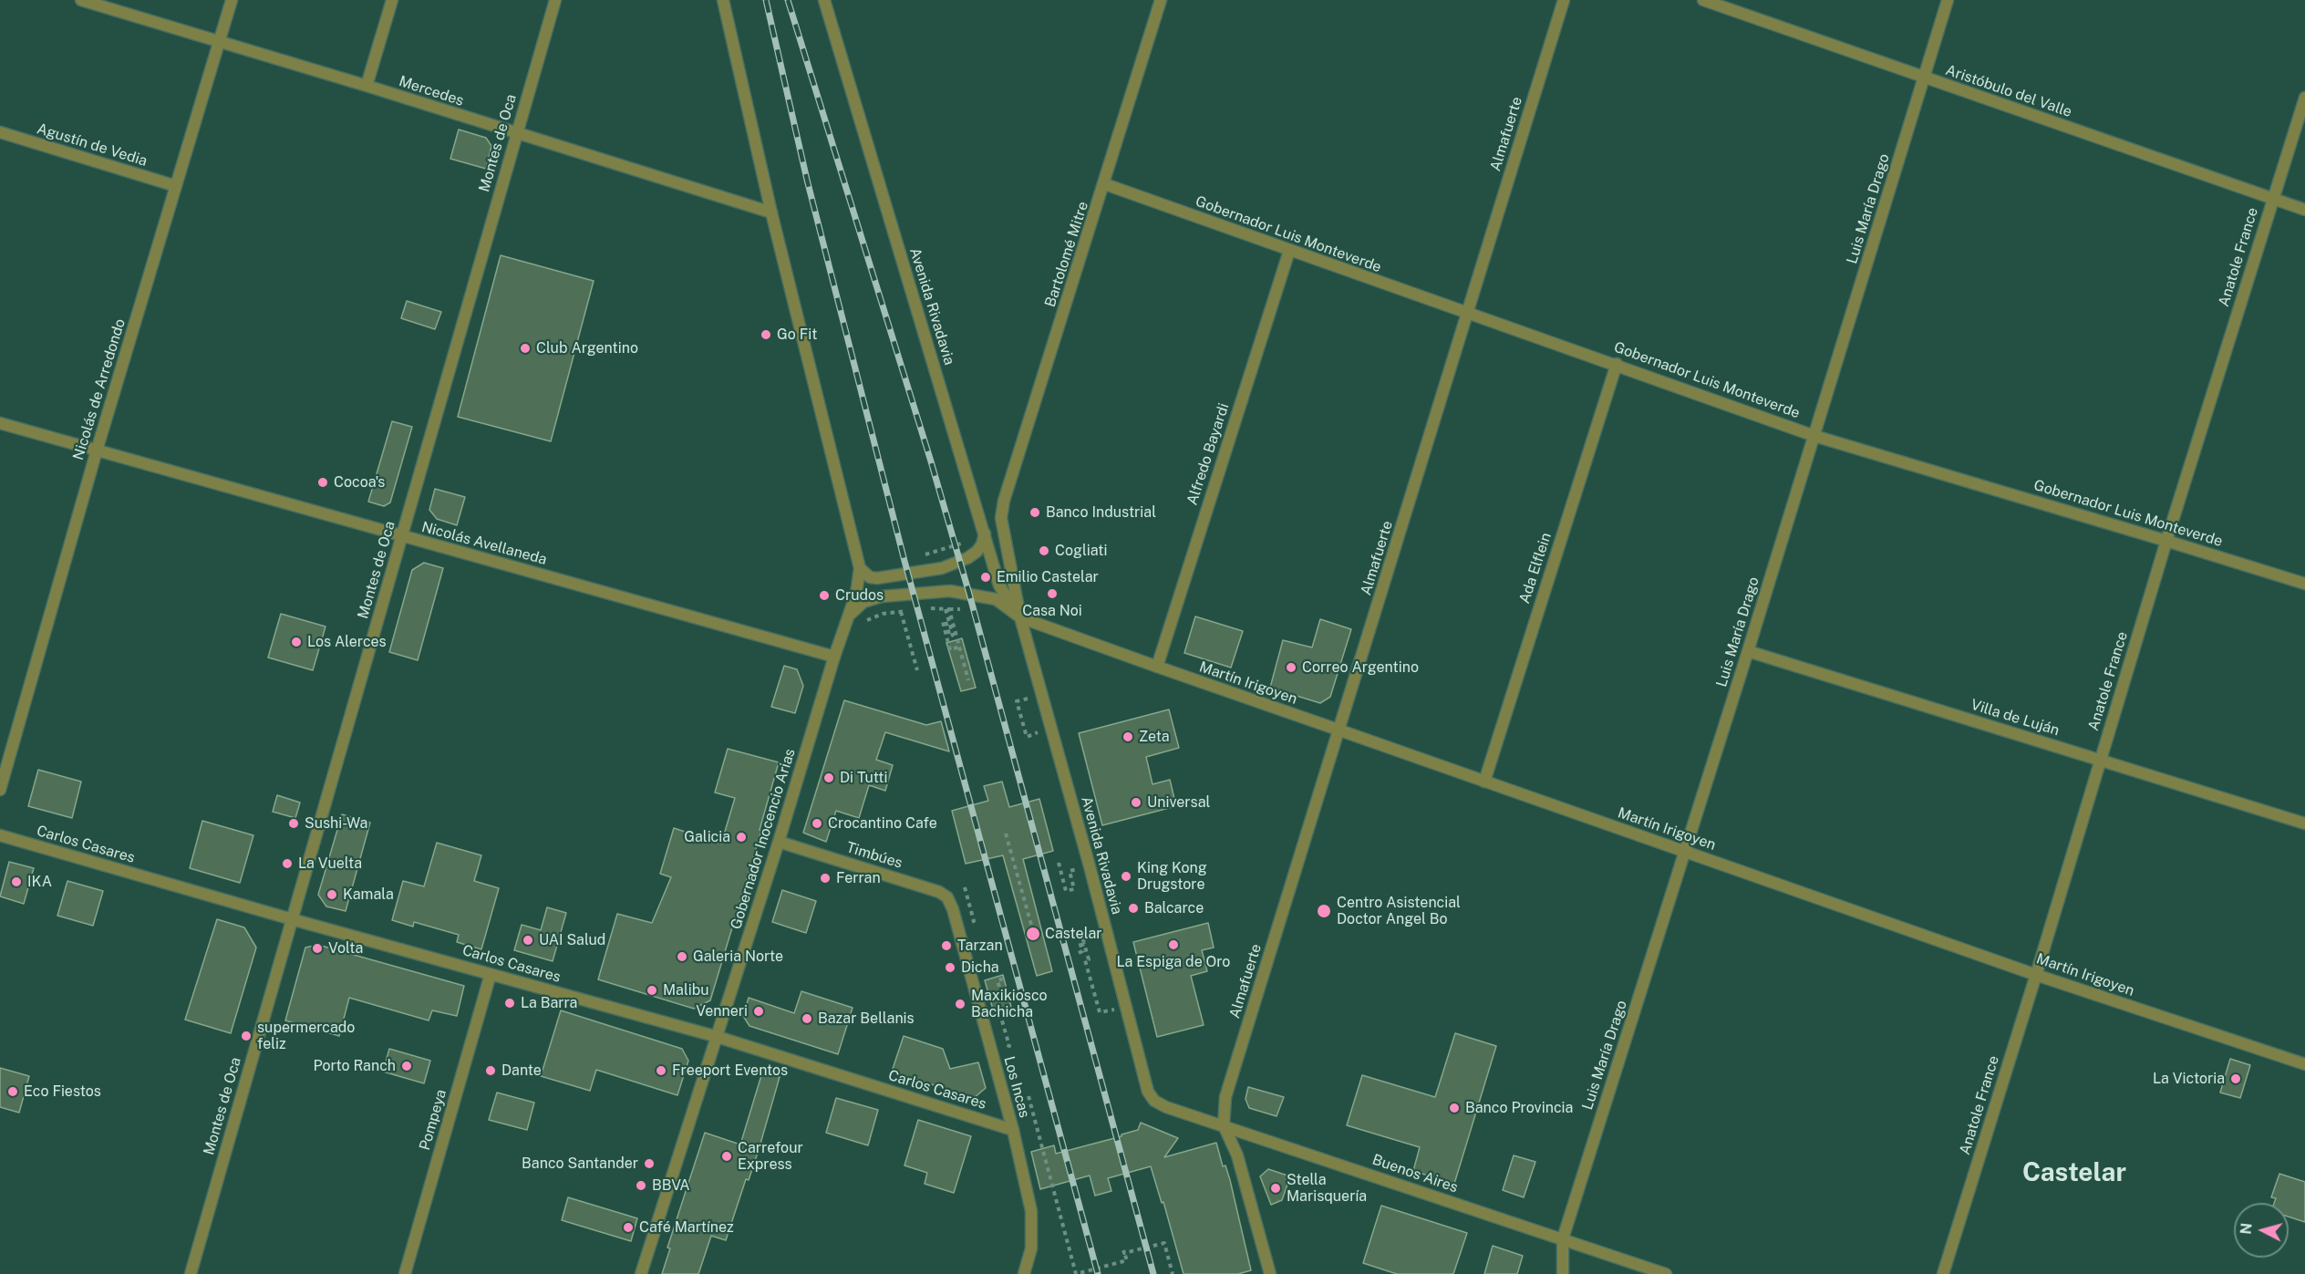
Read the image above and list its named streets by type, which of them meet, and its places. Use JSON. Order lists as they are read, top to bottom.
{
  "streets": {
    "street": [
      "Mercedes",
      "Aristóbulo del Valle",
      "Almafuerte",
      "Montes de Oca",
      "Agustín de Vedia",
      "Luis María Drago",
      "Gobernador Luis Monteverde",
      "Bartolomé Mitre",
      "Anatole France",
      "Avenida Rivadavia",
      "Nicolás de Arredondo",
      "Alfredo Bayardi",
      "Nicolás Avellaneda",
      "Ada Elflein",
      "Martín Irigoyen",
      "Villa de Luján",
      "Gobernador Inocencio Arias",
      "Carlos Casares",
      "Timbúes",
      "Los Incas",
      "Pompeya",
      "Buenos Aires"
    ]
  },
  "crossings": [
    ["Mercedes", "Montes de Oca"],
    ["Mercedes", "Nicolás de Arredondo"],
    ["Aristóbulo del Valle", "Luis María Drago"],
    ["Aristóbulo del Valle", "Anatole France"],
    ["Almafuerte", "Gobernador Luis Monteverde"],
    ["Almafuerte", "Martín Irigoyen"],
    ["Almafuerte", "Buenos Aires"],
    ["Montes de Oca", "Nicolás Avellaneda"],
    ["Montes de Oca", "Carlos Casares"],
    ["Agustín de Vedia", "Nicolás de Arredondo"],
    ["Luis María Drago", "Gobernador Luis Monteverde"],
    ["Luis María Drago", "Martín Irigoyen"],
    ["Luis María Drago", "Villa de Luján"],
    ["Luis María Drago", "Buenos Aires"],
    ["Gobernador Luis Monteverde", "Bartolomé Mitre"],
    ["Gobernador Luis Monteverde", "Anatole France"],
    ["Gobernador Luis Monteverde", "Alfredo Bayardi"],
    ["Gobernador Luis Monteverde", "Ada Elflein"],
    ["Bartolomé Mitre", "Avenida Rivadavia"],
    ["Anatole France", "Martín Irigoyen"],
    ["Anatole France", "Villa de Luján"],
    ["Avenida Rivadavia", "Martín Irigoyen"],
    ["Avenida Rivadavia", "Buenos Aires"],
    ["Nicolás de Arredondo", "Nicolás Avellaneda"],
    ["Alfredo Bayardi", "Martín Irigoyen"],
    ["Nicolás Avellaneda", "Gobernador Inocencio Arias"],
    ["Ada Elflein", "Martín Irigoyen"],
    ["Martín Irigoyen", "Gobernador Inocencio Arias"],
    ["Gobernador Inocencio Arias", "Carlos Casares"],
    ["Gobernador Inocencio Arias", "Timbúes"],
    ["Carlos Casares", "Los Incas"],
    ["Carlos Casares", "Pompeya"],
    ["Timbúes", "Los Incas"]
  ],
  "districts": ["Castelar"],
  "places": [
    "Go Fit",
    "Club Argentino",
    "Cocoa's",
    "Banco Industrial",
    "Cogliati",
    "Emilio Castelar",
    "Casa Noi",
    "Crudos",
    "Los Alerces",
    "Correo Argentino",
    "Zeta",
    "Di Tutti",
    "Universal",
    "Sushi-Wa",
    "Crocantino Cafe",
    "Galicia",
    "La Vuelta",
    "King Kong Drugstore",
    "Ferran",
    "IKA",
    "Kamala",
    "Balcarce",
    "Centro Asistencial Doctor Angel Bo",
    "Castelar",
    "UAI Salud",
    "La Espiga de Oro",
    "Tarzan",
    "Volta",
    "Galeria Norte",
    "Dicha",
    "Malibu",
    "La Barra",
    "Maxikiosco Bachicha",
    "Venneri",
    "Bazar Bellanis",
    "supermercado feliz",
    "Porto Ranch",
    "Dante",
    "Freeport Eventos",
    "La Victoria",
    "Eco Fiestos",
    "Banco Provincia",
    "Carrefour Express",
    "Banco Santander",
    "BBVA",
    "Stella Marisquería",
    "Café Martínez"
  ],
  "north": "left"
}
